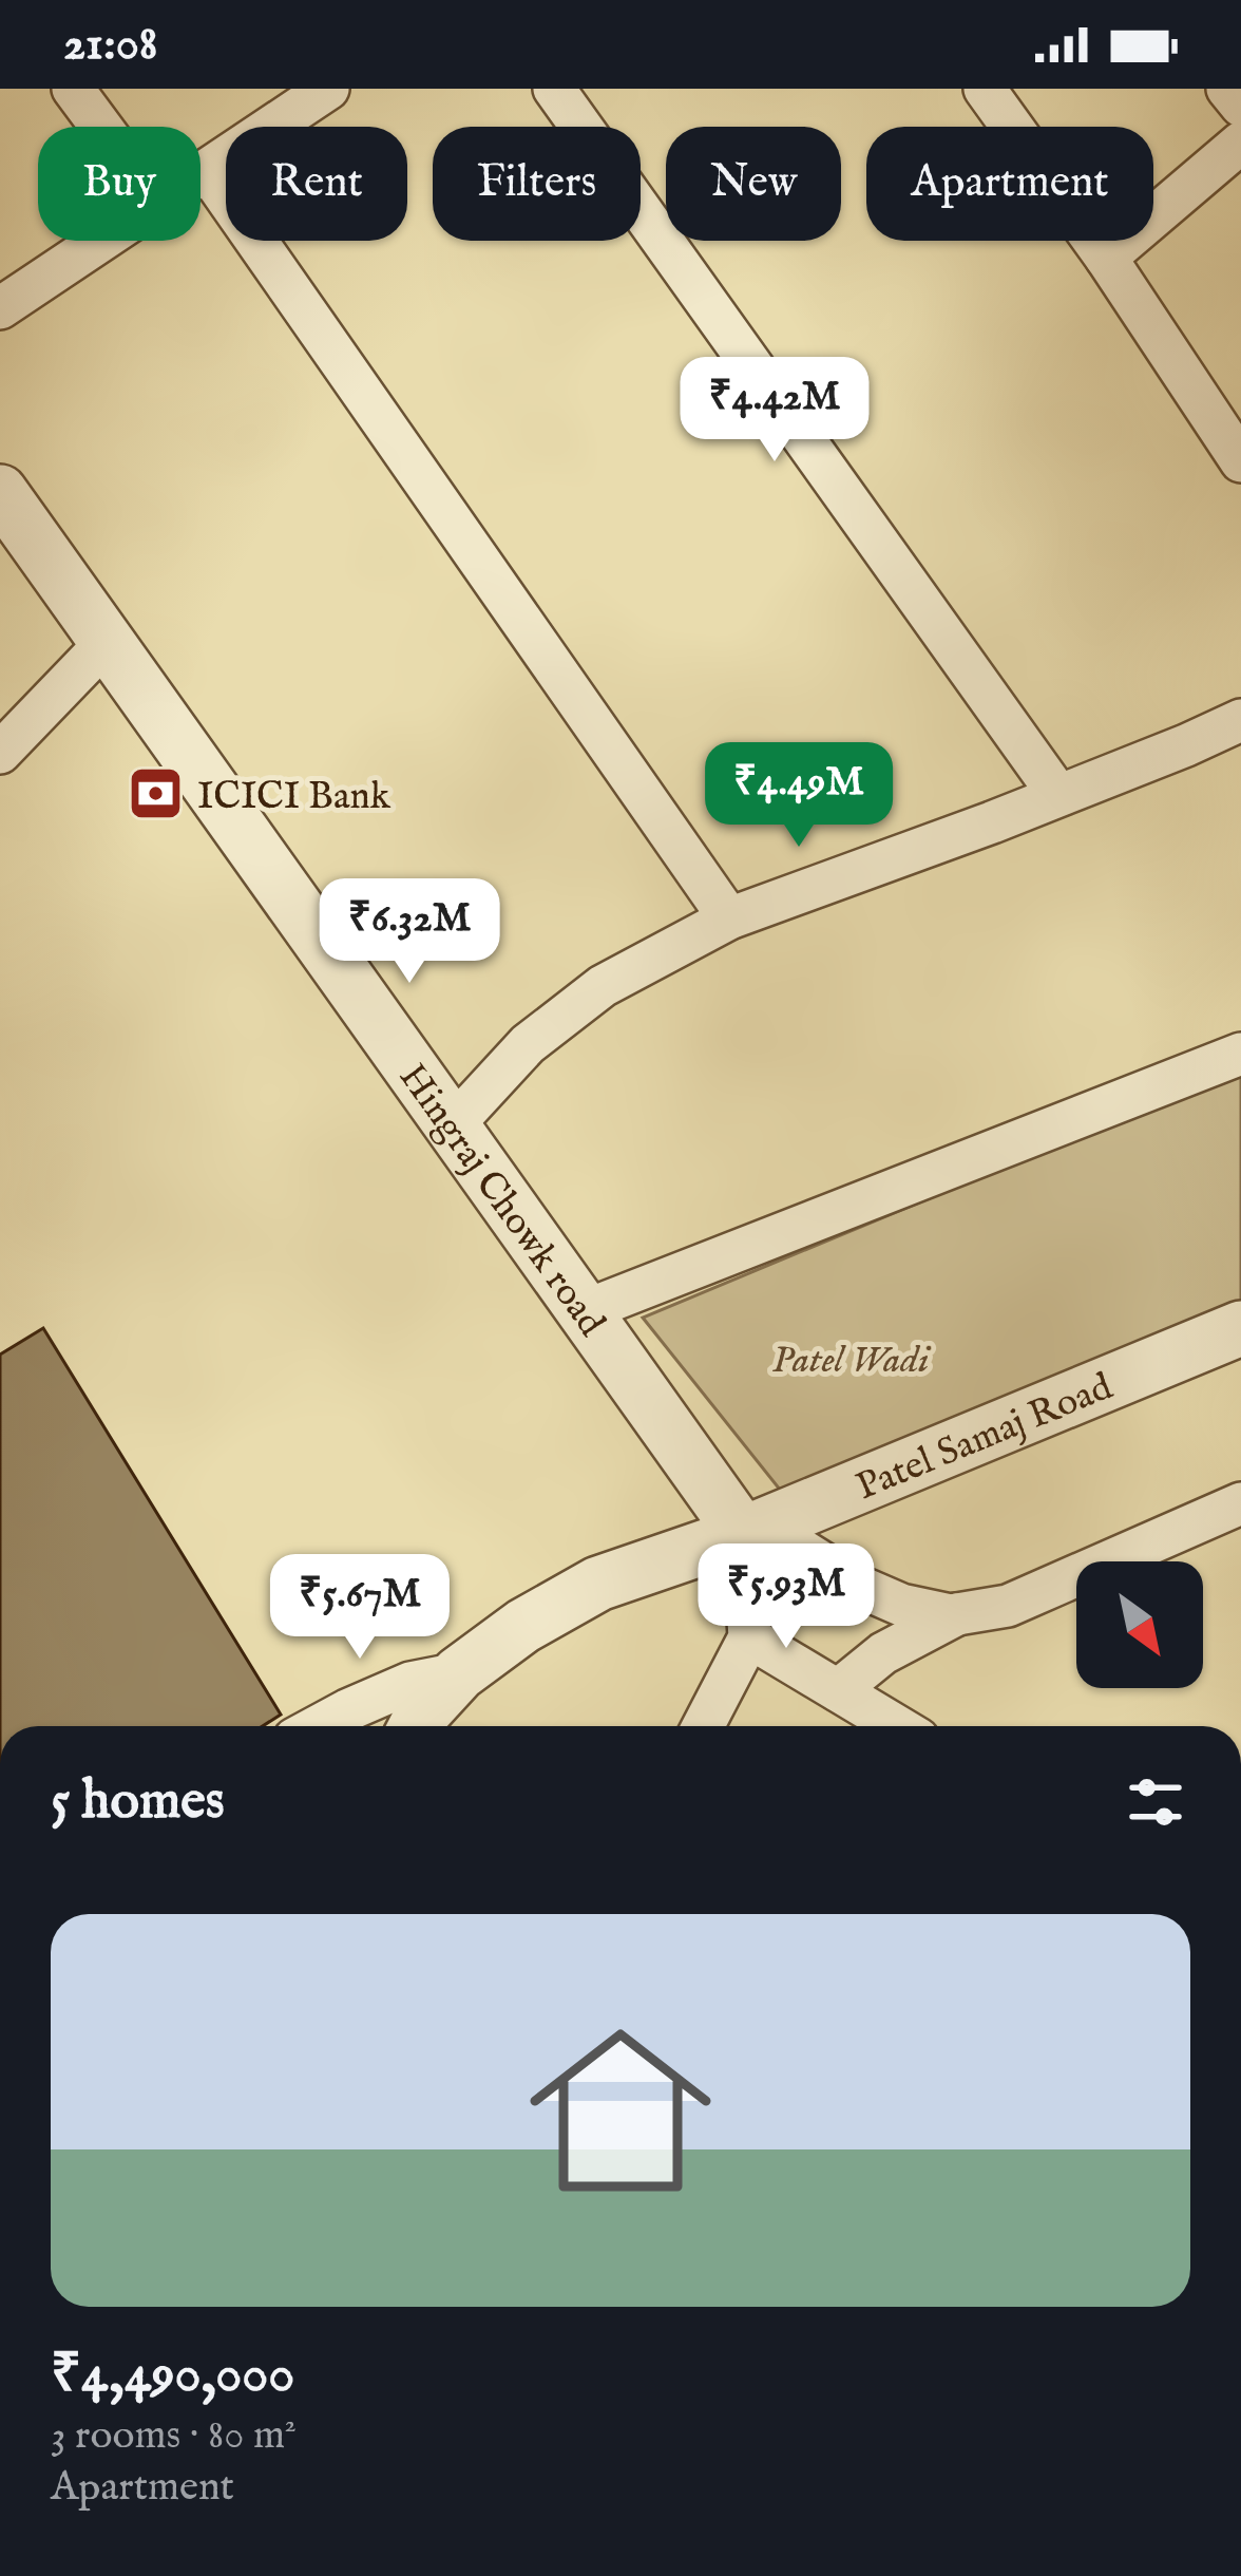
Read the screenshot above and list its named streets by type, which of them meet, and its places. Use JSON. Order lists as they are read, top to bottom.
{
  "streets": {
    "street": ["Hingraj Chowk road", "Patel Samaj Road"]
  },
  "crossings": [
    ["Hingraj Chowk road", "Patel Samaj Road"]
  ],
  "parks": ["Patel Wadi"],
  "places": {
    "bank": ["ICICI Bank"]
  },
  "north": "bottom right",
  "page": {
    "status": "21:08",
    "chip": [
      "Buy",
      "Rent",
      "Filters",
      "New",
      "Apartment"
    ],
    "price": [
      "₹4.42M",
      "₹4.49M",
      "₹6.32M",
      "₹5.93M",
      "₹5.67M"
    ],
    "heading": "5 homes",
    "list": [
      {
        "name": "₹4,490,000",
        "note": "3 rooms · 80 m² · Apartment"
      }
    ]
  }
}
